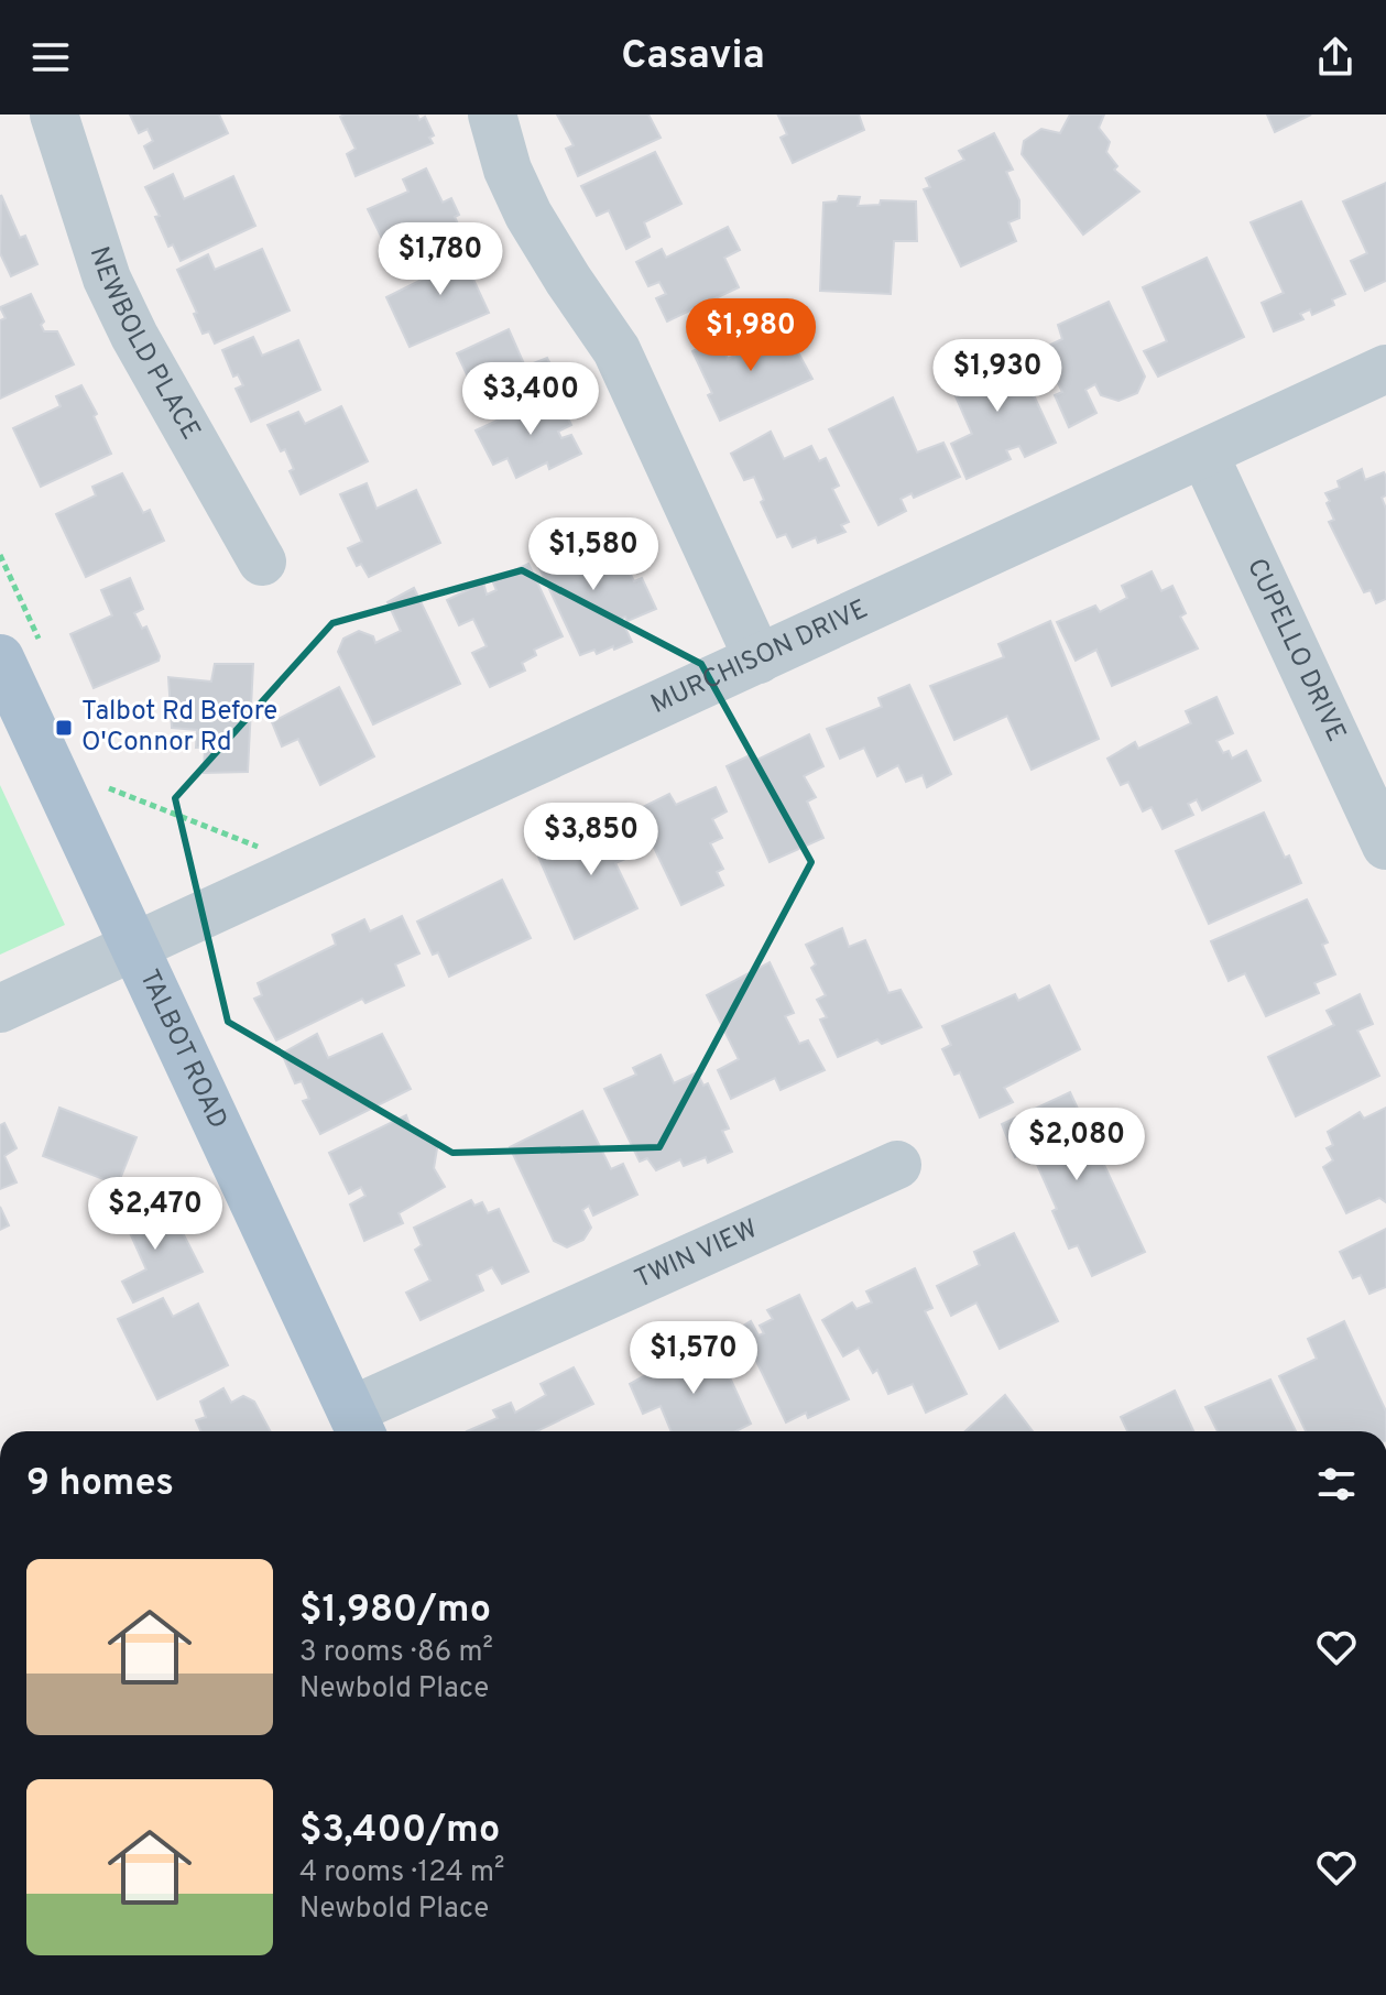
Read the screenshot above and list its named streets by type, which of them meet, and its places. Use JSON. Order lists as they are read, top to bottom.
{
  "streets": {
    "main road": ["TALBOT ROAD"],
    "street": [
      "NEWBOLD PLACE",
      "CUPELLO DRIVE",
      "MURCHISON DRIVE",
      "TWIN VIEW"
    ]
  },
  "crossings": [
    ["CUPELLO DRIVE", "MURCHISON DRIVE"],
    ["MURCHISON DRIVE", "TALBOT ROAD"],
    ["TALBOT ROAD", "TWIN VIEW"]
  ],
  "places": {
    "transit": ["Talbot Rd Before O'Connor Rd"]
  },
  "page": {
    "header": "Casavia",
    "price": [
      "$1,780",
      "$1,980",
      "$1,930",
      "$3,400",
      "$1,580",
      "$3,850",
      "$2,080",
      "$2,470",
      "$1,570"
    ],
    "heading": "9 homes",
    "list": [
      {
        "name": "$1,980/mo",
        "note": "3 rooms · 86 m² · Newbold Place"
      },
      {
        "name": "$3,400/mo",
        "note": "4 rooms · 124 m² · Newbold Place"
      }
    ]
  }
}
